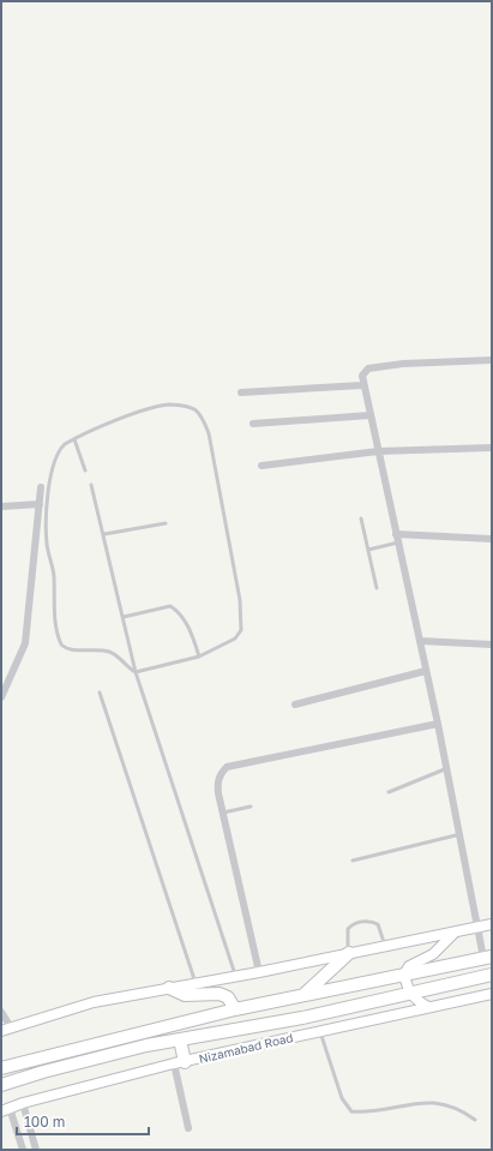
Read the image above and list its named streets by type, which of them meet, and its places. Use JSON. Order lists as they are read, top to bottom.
{
  "streets": {
    "highway": ["Nizamabad Road"]
  },
  "scale_bar": "100 m"
}
